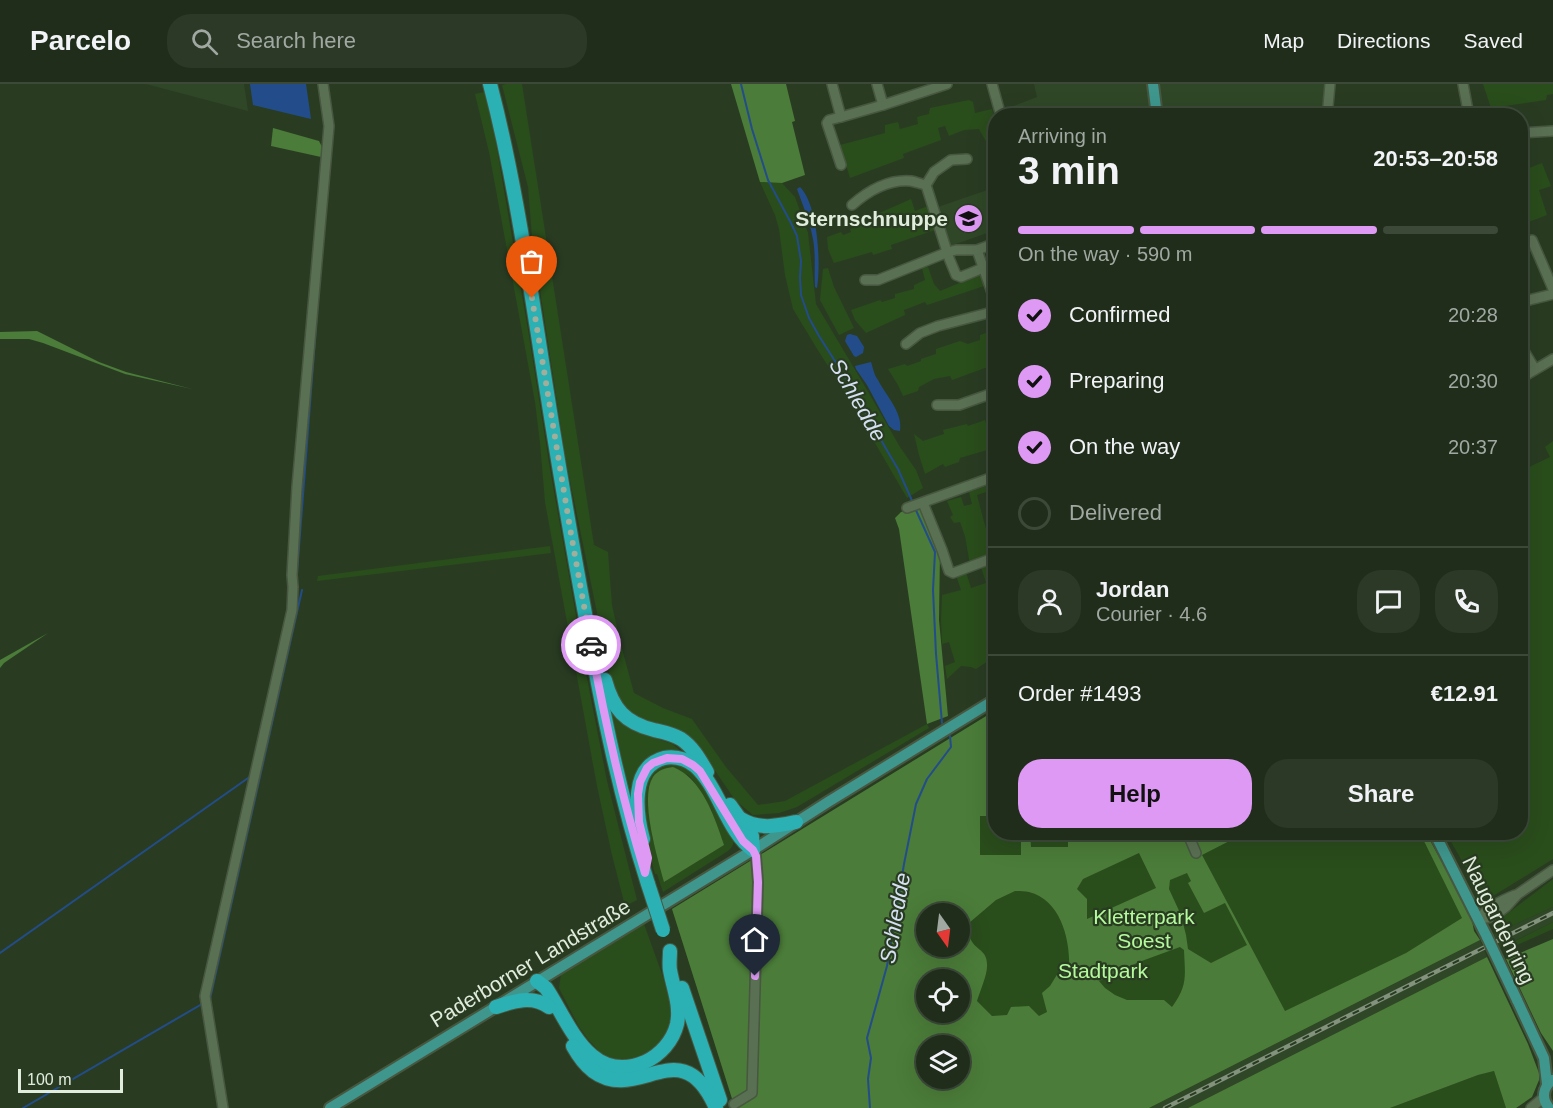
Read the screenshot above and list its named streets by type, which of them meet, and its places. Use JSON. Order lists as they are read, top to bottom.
{
  "streets": {
    "main road": ["Naugardenring", "Paderborner Landstraße"]
  },
  "water": ["Schledde"],
  "parks": ["Kletterpark Soest", "Stadtpark"],
  "places": {
    "school or university": ["Sternschnuppe"]
  },
  "scale_bar": "100 m",
  "north": "bottom",
  "page": {
    "header": "Parcelo",
    "search": "Search here",
    "nav": ["Map", "Directions", "Saved"],
    "heading": ["3 min", "Arriving in", "20:53–20:58"],
    "panel": [
      "Jordan",
      "Courier · 4.6",
      "Order #1493",
      "€12.91"
    ],
    "bar": "On the way · 590 m",
    "list": [
      ["Confirmed", "20:28"],
      ["Preparing", "20:30"],
      ["On the way", "20:37"],
      "Delivered"
    ],
    "buttons": ["Help", "Share"],
    "scale": "100 m"
  }
}
